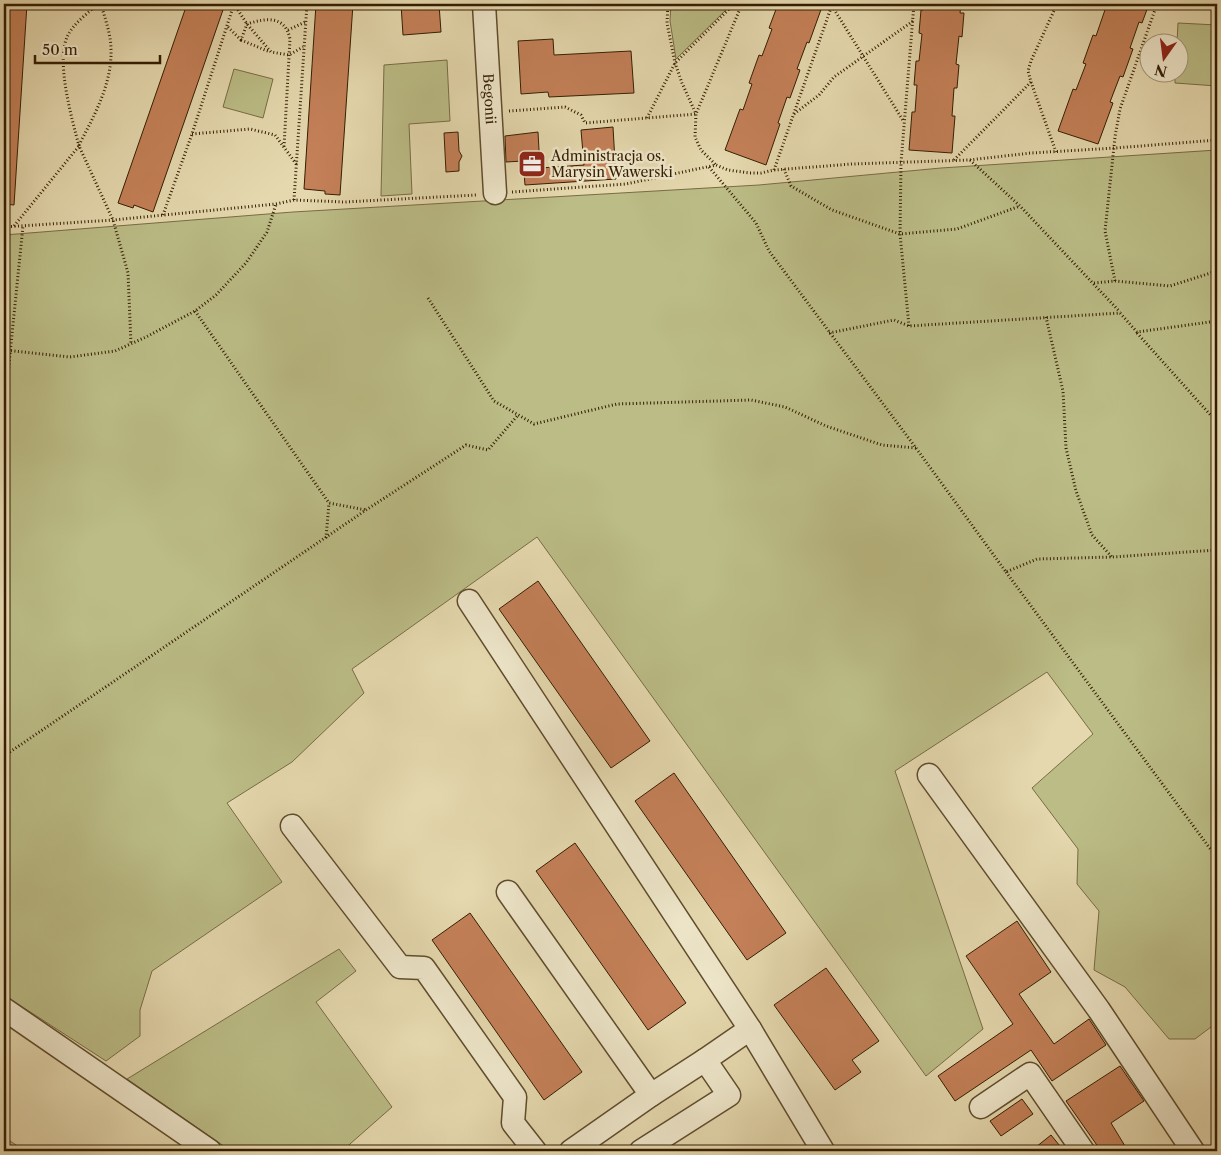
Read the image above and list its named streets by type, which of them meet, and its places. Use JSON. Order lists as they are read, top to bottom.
{
  "streets": {
    "street": ["Begonii"]
  },
  "places": {
    "office": ["Administracja os. Marysin Wawerski"]
  },
  "scale_bar": "50 m",
  "north": "bottom"
}
